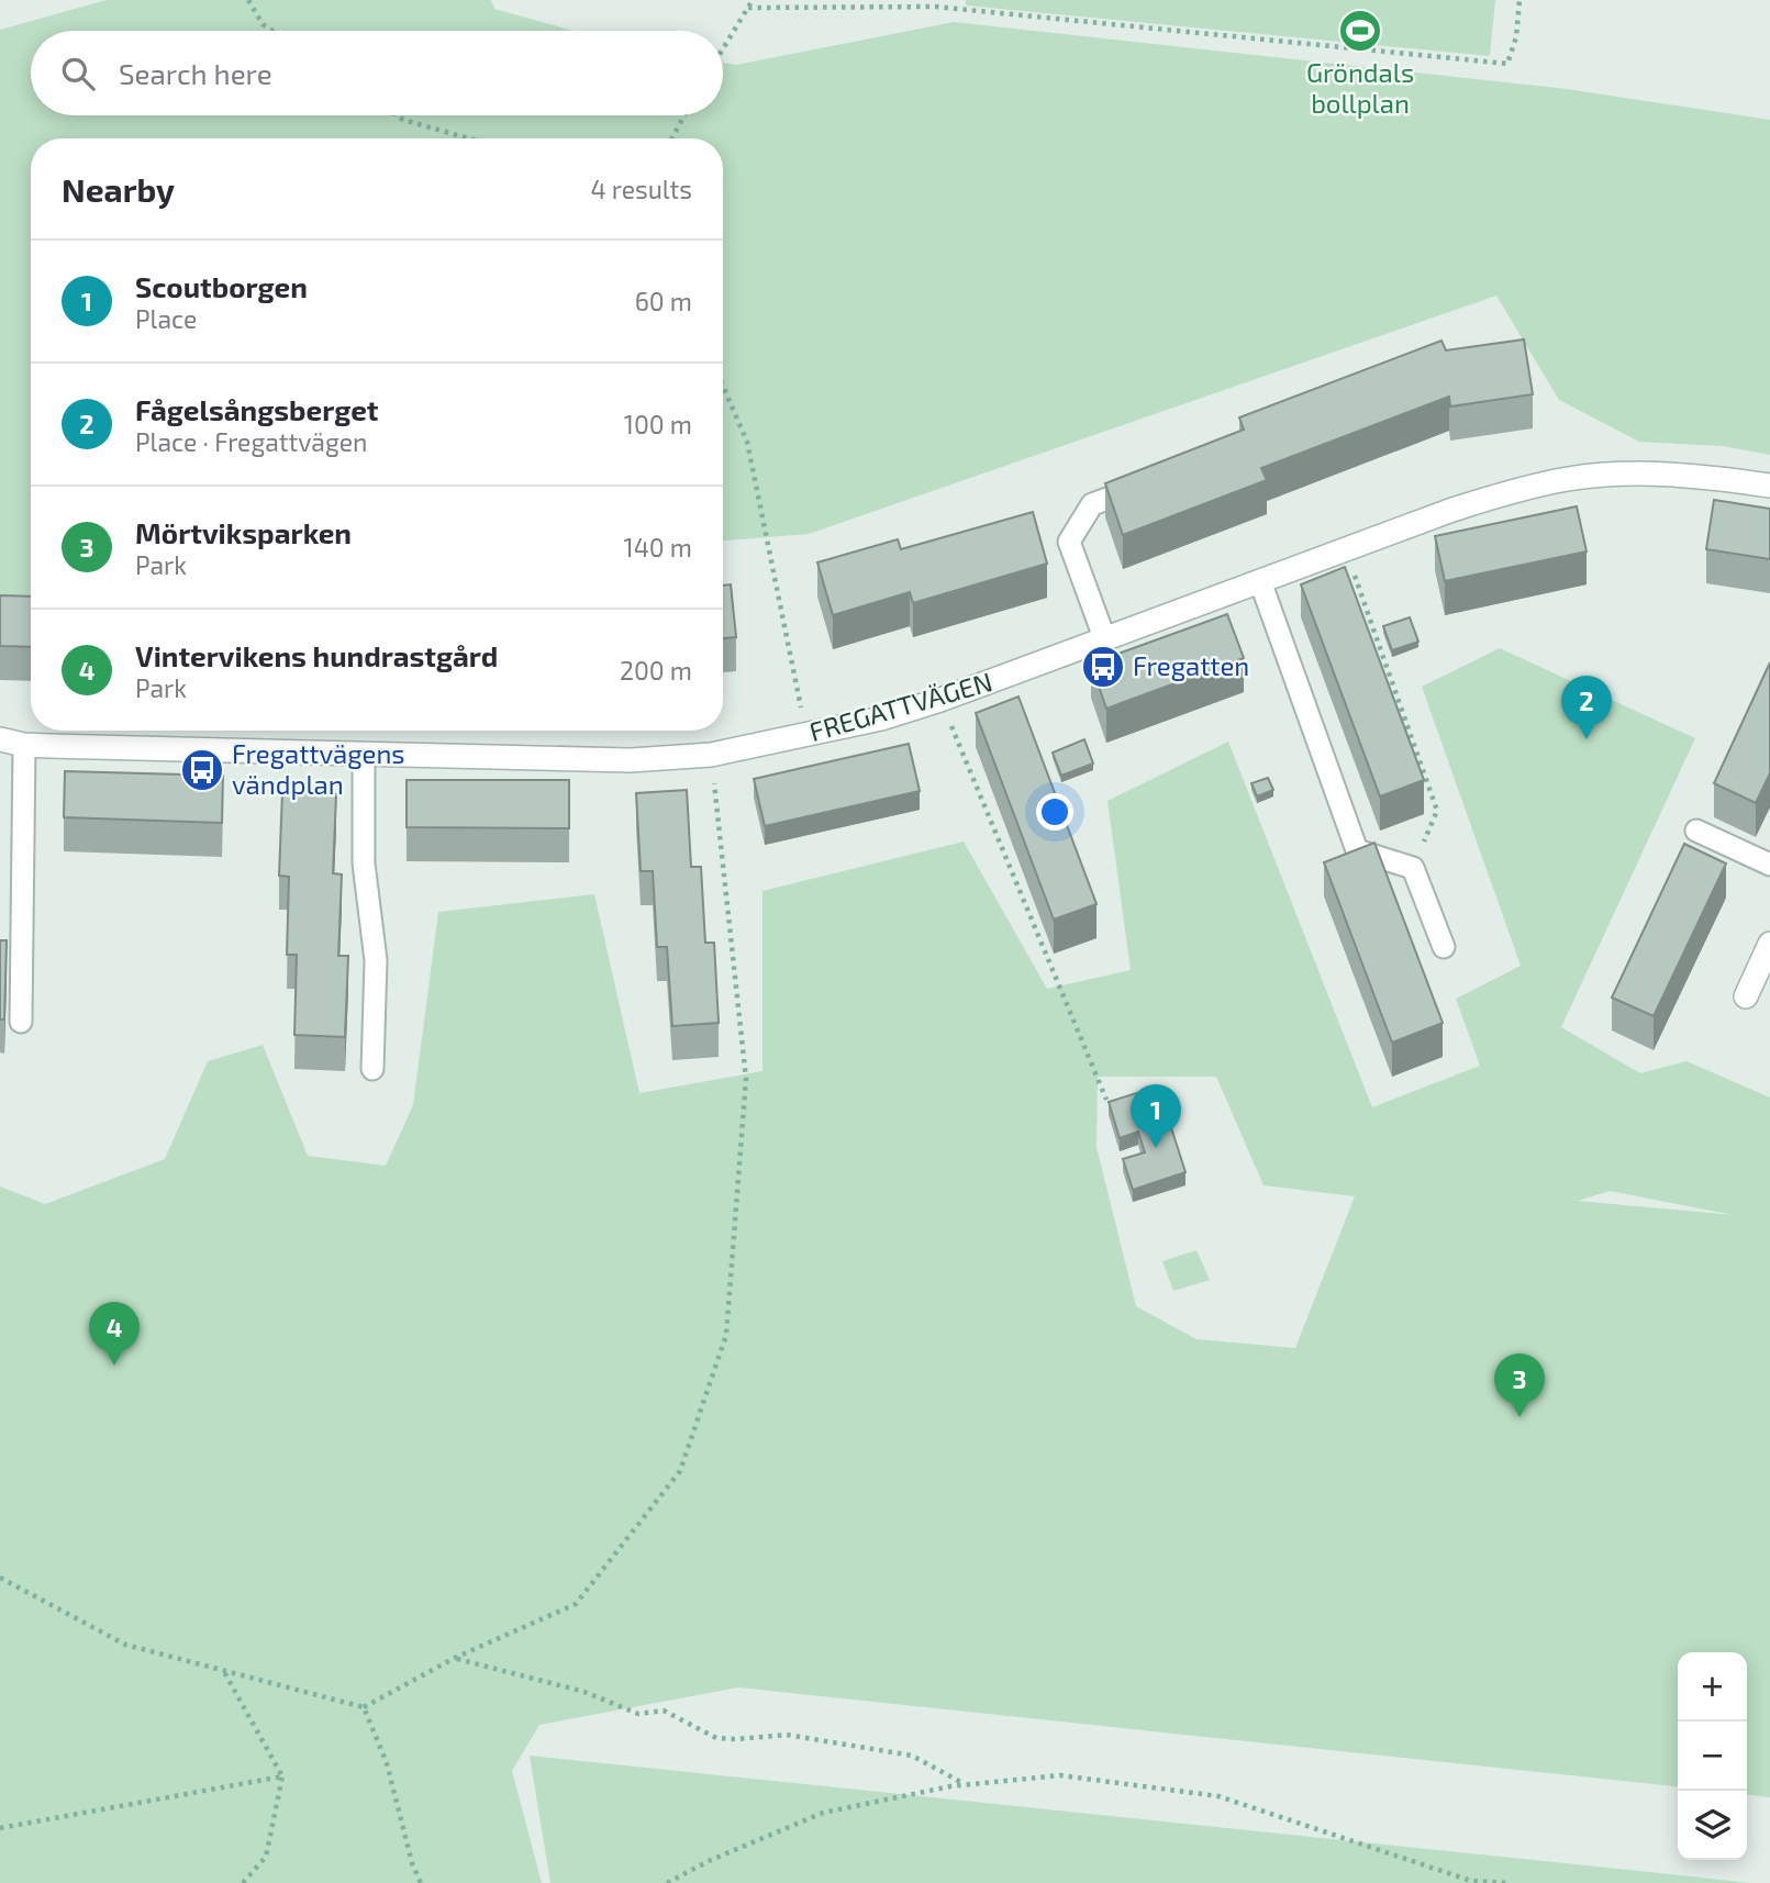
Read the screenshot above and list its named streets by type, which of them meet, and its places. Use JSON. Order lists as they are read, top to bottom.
{
  "streets": {
    "street": ["FREGATTVÄGEN"]
  },
  "places": {
    "sports": ["Gröndals bollplan"],
    "bus stop": ["Fregatten", "Fregattvägens vändplan"]
  },
  "page": {
    "search": "Search here",
    "heading": ["Nearby", "4 results"],
    "list": [
      {
        "mark": "1",
        "name": "Scoutborgen",
        "note": "Place",
        "value": "60 m"
      },
      {
        "mark": "2",
        "name": "Fågelsångsberget",
        "note": "Place · Fregattvägen",
        "value": "100 m"
      },
      {
        "mark": "3",
        "name": "Mörtviksparken",
        "note": "Park",
        "value": "140 m"
      },
      {
        "mark": "4",
        "name": "Vintervikens hundrastgård",
        "note": "Park",
        "value": "200 m"
      }
    ],
    "pins": [
      "2",
      "1",
      "4",
      "3"
    ],
    "map_buttons": ["+", "−"]
  }
}
